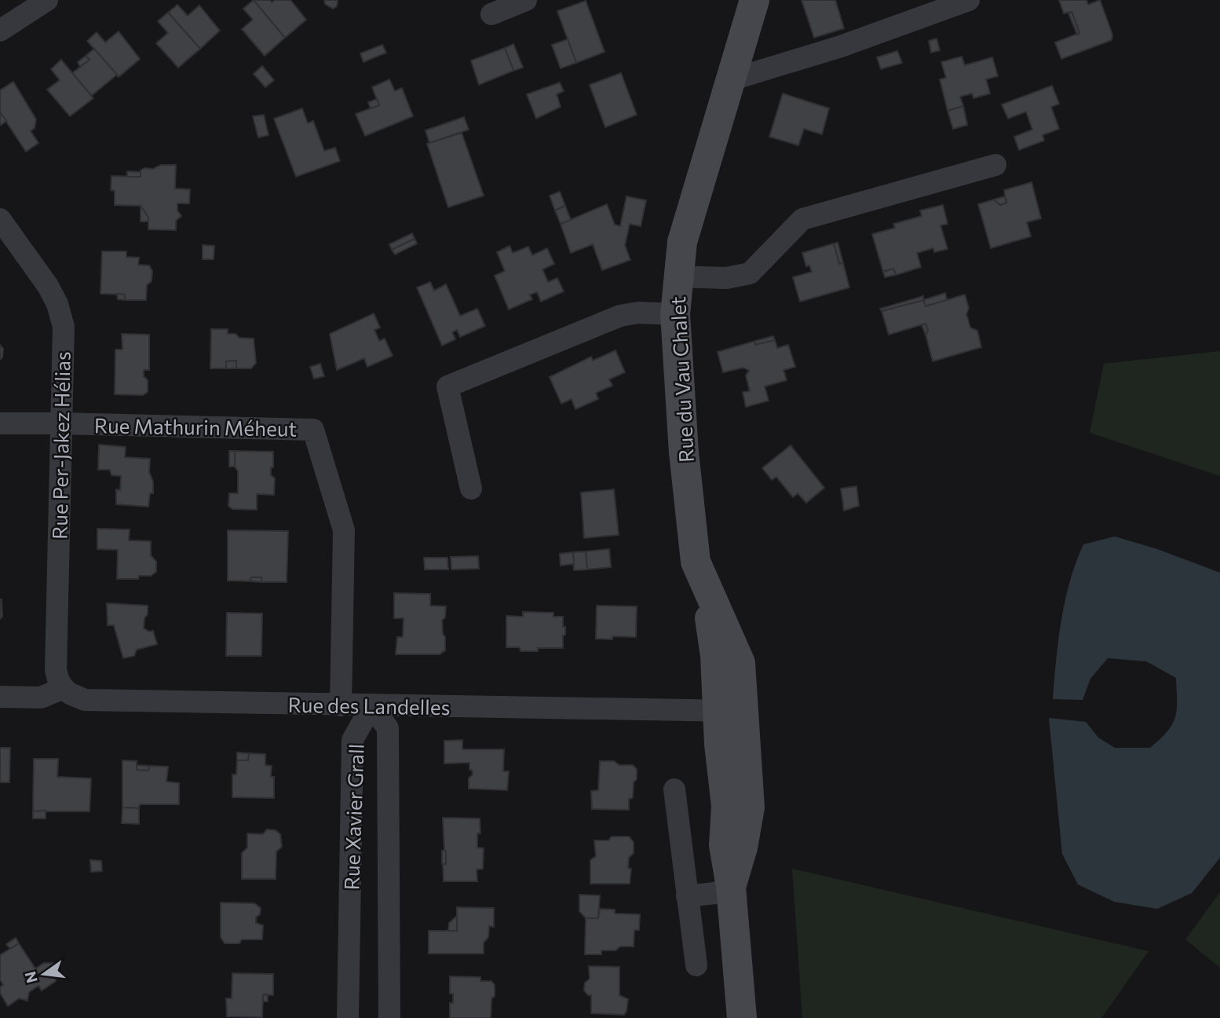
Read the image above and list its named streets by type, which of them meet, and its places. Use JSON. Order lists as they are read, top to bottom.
{
  "streets": {
    "street": [
      "Rue du Vau Chalet",
      "Rue Mathurin Méheut",
      "Rue Per-Jakez Hélias",
      "Rue des Landelles",
      "Rue Xavier Grall"
    ]
  },
  "crossings": [
    ["Rue du Vau Chalet", "Rue des Landelles"],
    ["Rue Mathurin Méheut", "Rue Per-Jakez Hélias"],
    ["Rue Mathurin Méheut", "Rue des Landelles"],
    ["Rue Per-Jakez Hélias", "Rue des Landelles"],
    ["Rue des Landelles", "Rue Xavier Grall"]
  ],
  "north": "left"
}
